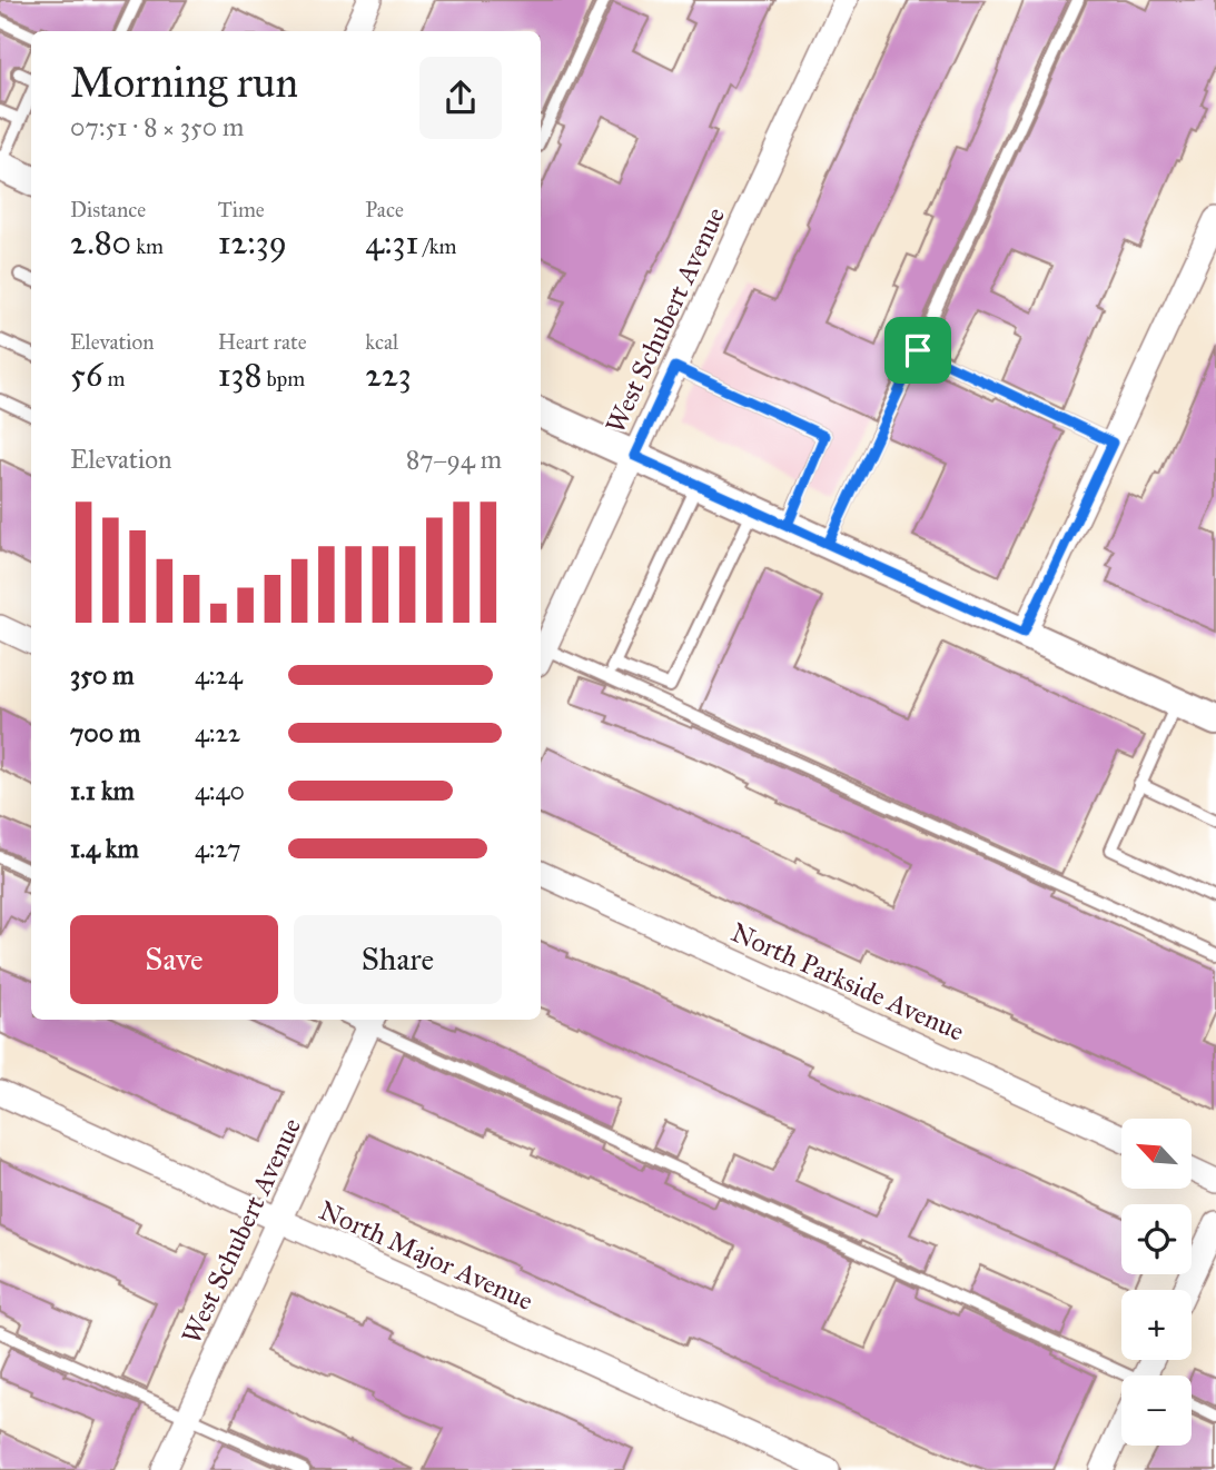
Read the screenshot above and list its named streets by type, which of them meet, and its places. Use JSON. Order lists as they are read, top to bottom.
{
  "streets": {
    "street": ["West Schubert Avenue", "North Parkside Avenue", "North Major Avenue"]
  },
  "crossings": [
    ["West Schubert Avenue", "North Major Avenue"]
  ],
  "north": "top left",
  "page": {
    "heading": ["Morning run", "07:51 · 8 × 350 m"],
    "stats": [
      ["Distance", "2.80 km"],
      ["Time", "12:39"],
      ["Pace", "4:31 /km"],
      ["Elevation", "56 m"],
      ["Heart rate", "138 bpm"],
      ["kcal", "223"]
    ],
    "chart": ["Elevation", "87–94 m"],
    "list": [
      {
        "name": "350 m",
        "note": "4:24"
      },
      {
        "name": "700 m",
        "note": "4:22"
      },
      {
        "name": "1.1 km",
        "note": "4:40"
      },
      {
        "name": "1.4 km",
        "note": "4:27"
      }
    ],
    "buttons": ["Save", "Share"],
    "map_buttons": ["+", "−"]
  }
}
